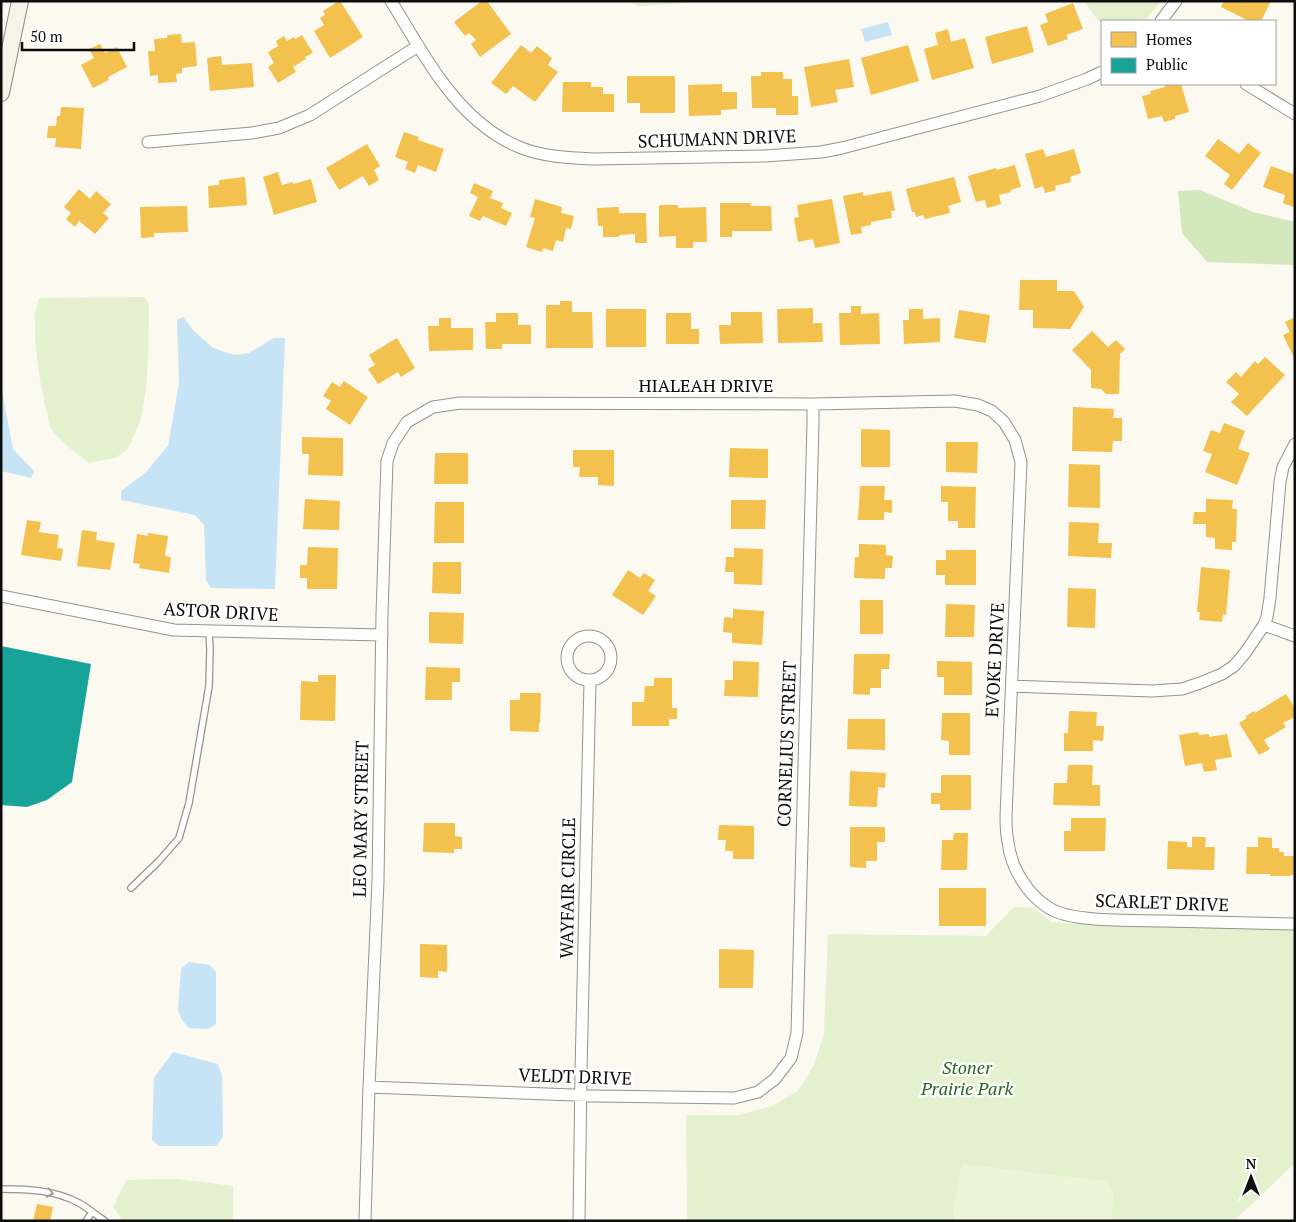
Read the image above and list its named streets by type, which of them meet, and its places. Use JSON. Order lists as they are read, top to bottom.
{
  "streets": {
    "street": [
      "SCHUMANN DRIVE",
      "HIALEAH DRIVE",
      "ASTOR DRIVE",
      "EVOKE DRIVE",
      "CORNELIUS STREET",
      "LEO MARY STREET",
      "WAYFAIR CIRCLE",
      "SCARLET DRIVE",
      "VELDT DRIVE"
    ]
  },
  "crossings": [
    ["HIALEAH DRIVE", "EVOKE DRIVE"],
    ["HIALEAH DRIVE", "CORNELIUS STREET"],
    ["HIALEAH DRIVE", "LEO MARY STREET"],
    ["ASTOR DRIVE", "LEO MARY STREET"],
    ["EVOKE DRIVE", "SCARLET DRIVE"],
    ["CORNELIUS STREET", "VELDT DRIVE"],
    ["LEO MARY STREET", "VELDT DRIVE"],
    ["WAYFAIR CIRCLE", "VELDT DRIVE"]
  ],
  "parks": ["Stoner Prairie Park"],
  "legend": ["Homes", "Public"],
  "scale_bar": "50 m",
  "north": "top"
}
